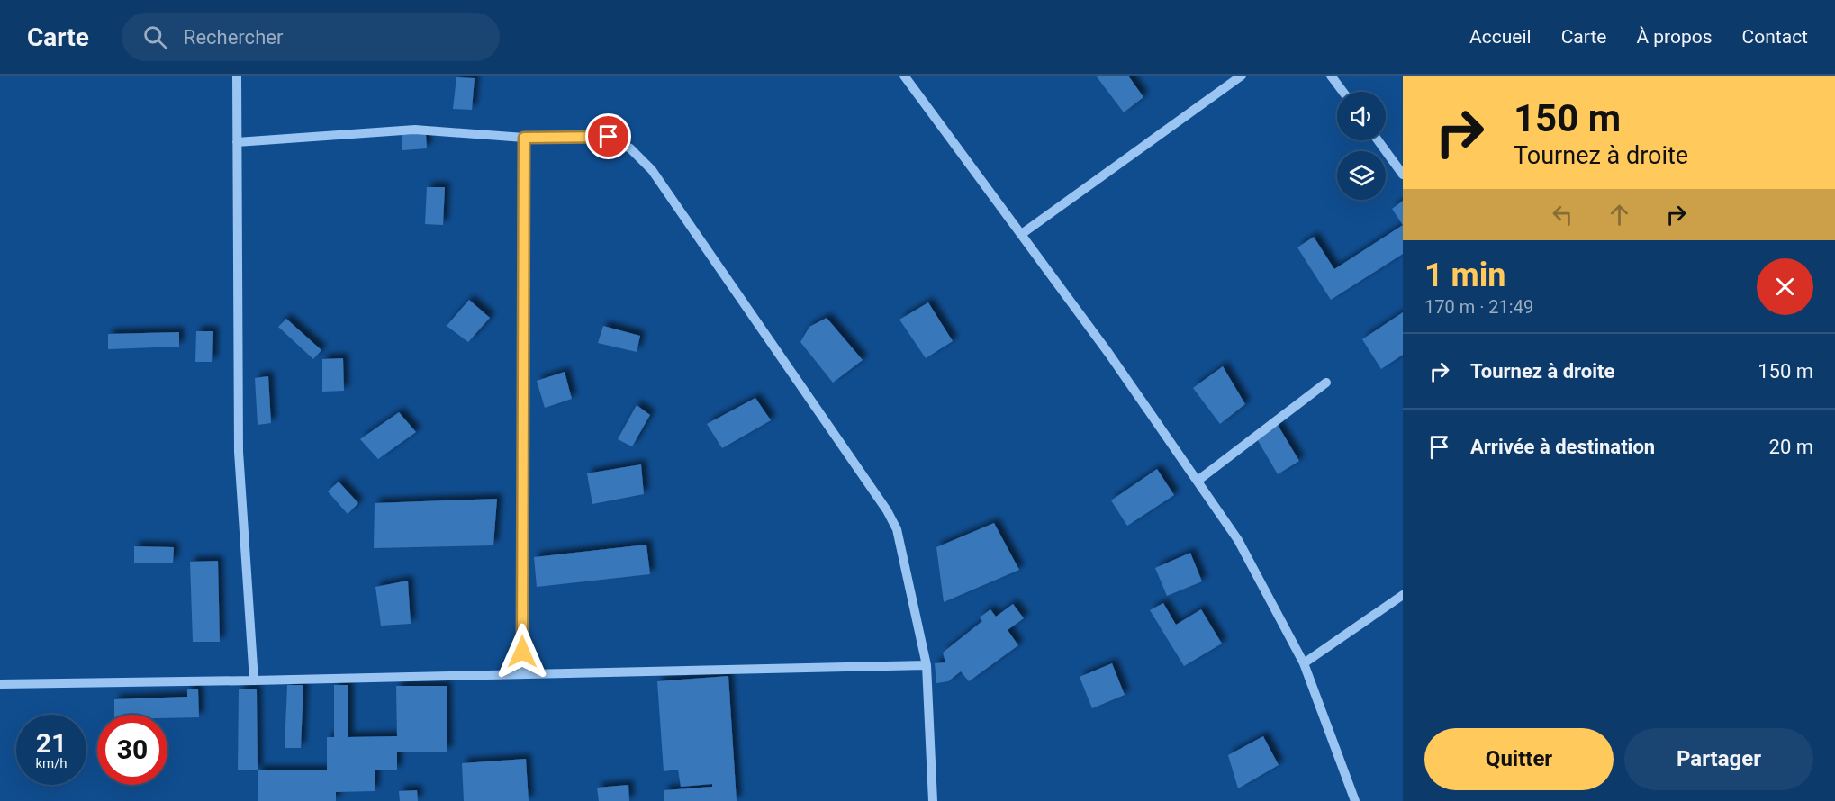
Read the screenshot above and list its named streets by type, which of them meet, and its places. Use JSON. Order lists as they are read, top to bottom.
{
  "page": {
    "header": "Carte",
    "search": "Rechercher",
    "nav": [
      "Accueil",
      "Carte",
      "À propos",
      "Contact"
    ],
    "turn": ["150 m", "Tournez à droite"],
    "heading": ["1 min", "170 m · 21:49"],
    "list": [
      {
        "name": "Tournez à droite",
        "value": "150 m"
      },
      {
        "name": "Arrivée à destination",
        "value": "20 m"
      }
    ],
    "speed": "21 km/h",
    "limit": "30",
    "buttons": ["Quitter", "Partager"]
  }
}
